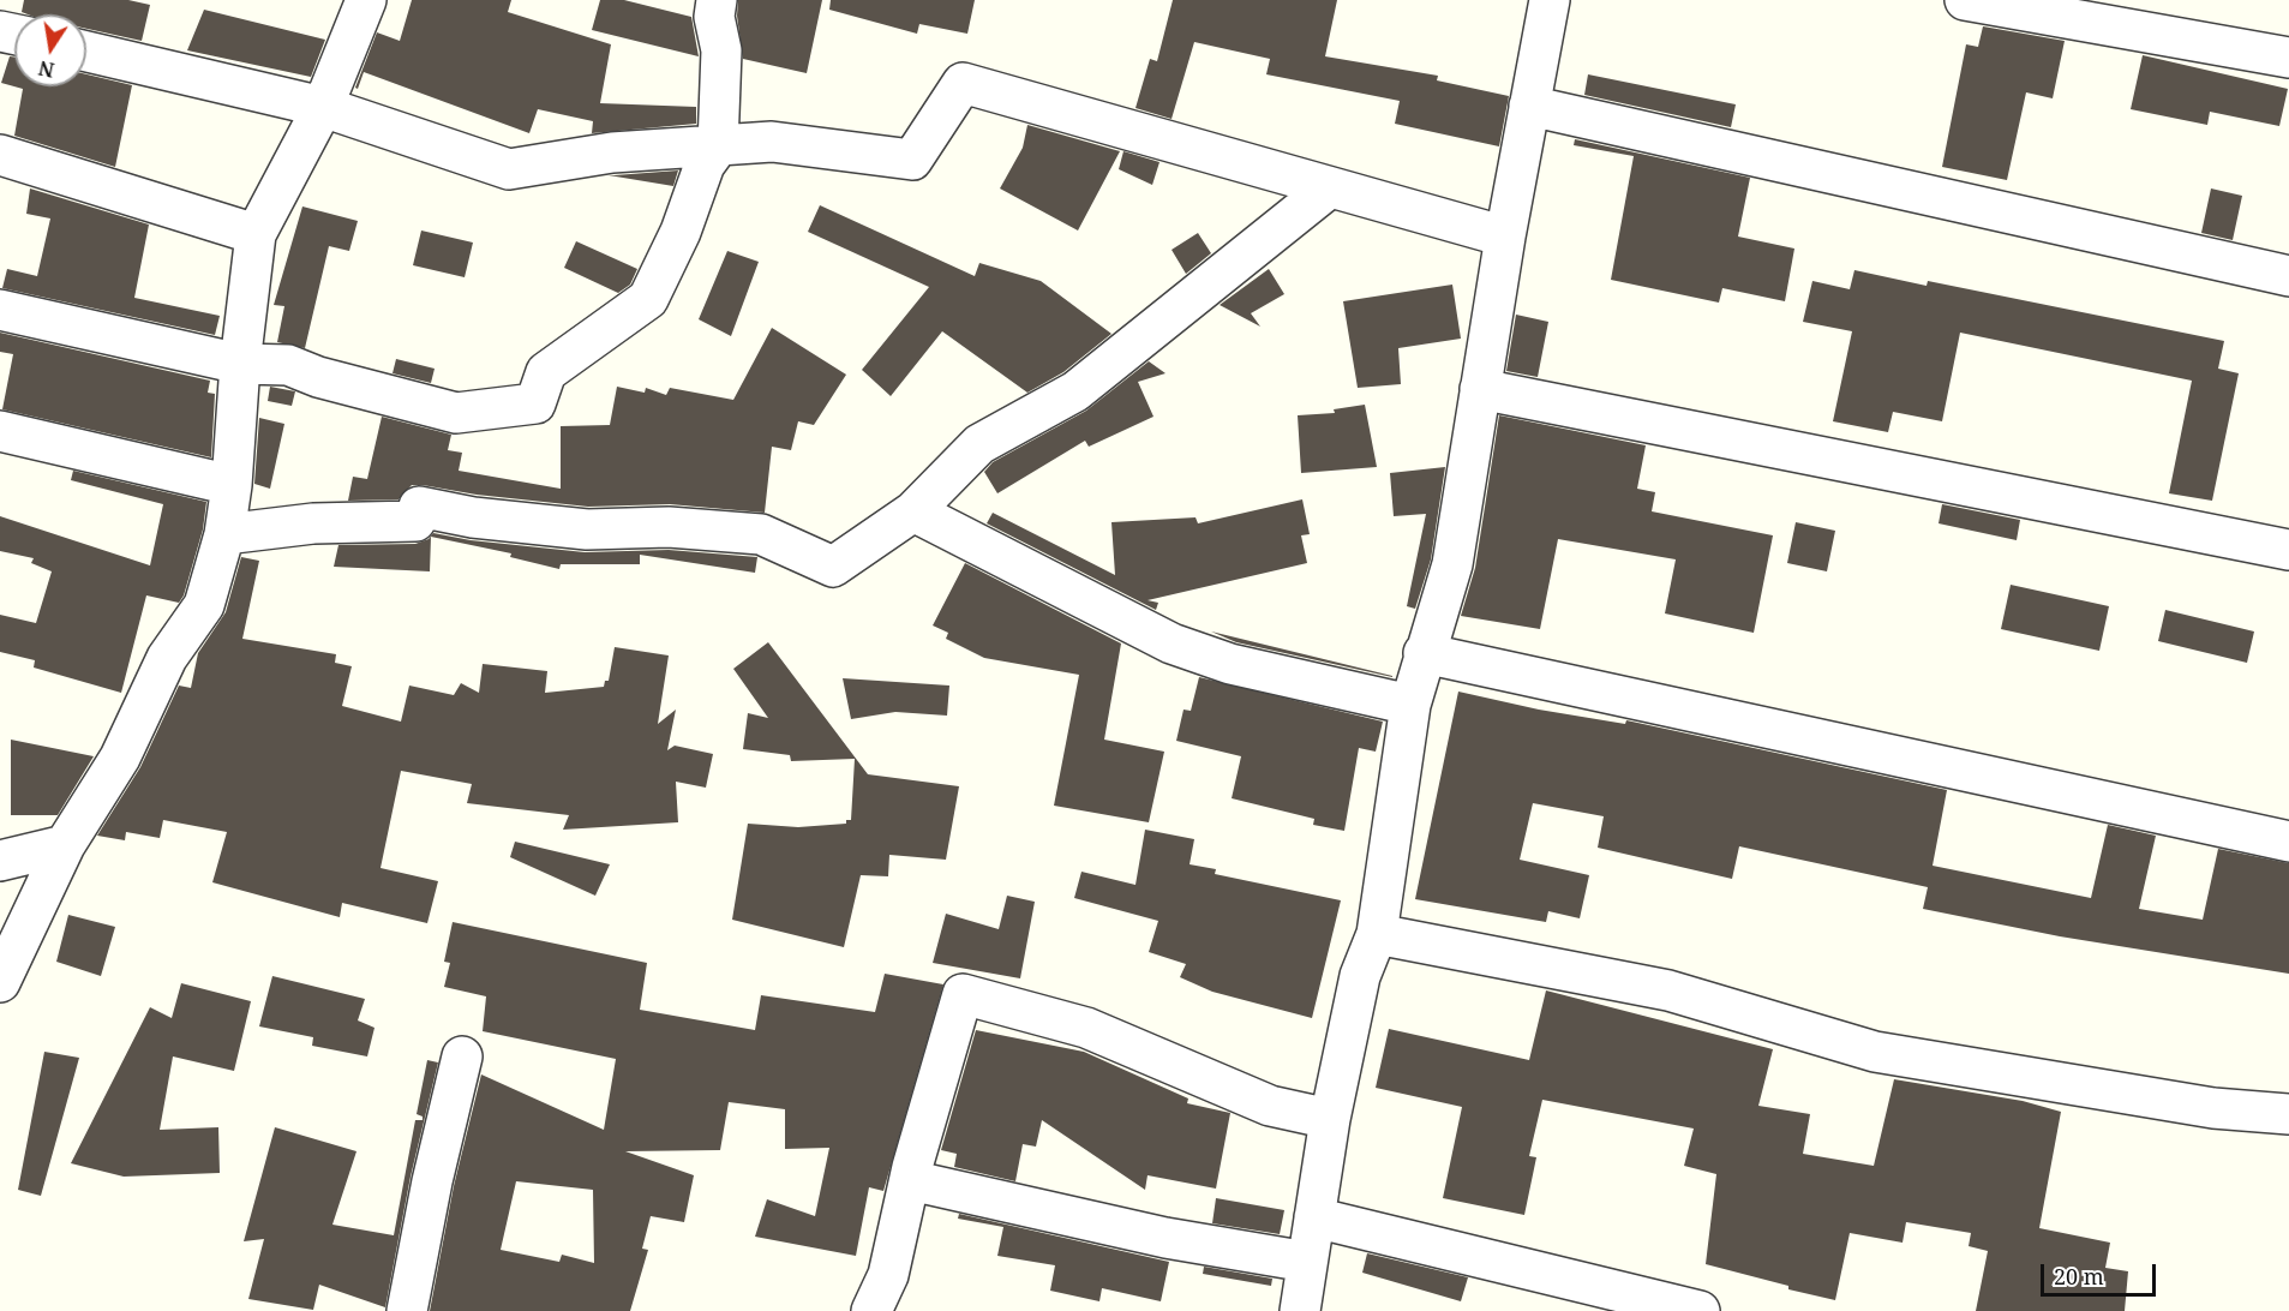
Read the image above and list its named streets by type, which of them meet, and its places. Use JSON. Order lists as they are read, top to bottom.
{
  "scale_bar": "20 m",
  "north": "bottom"
}
